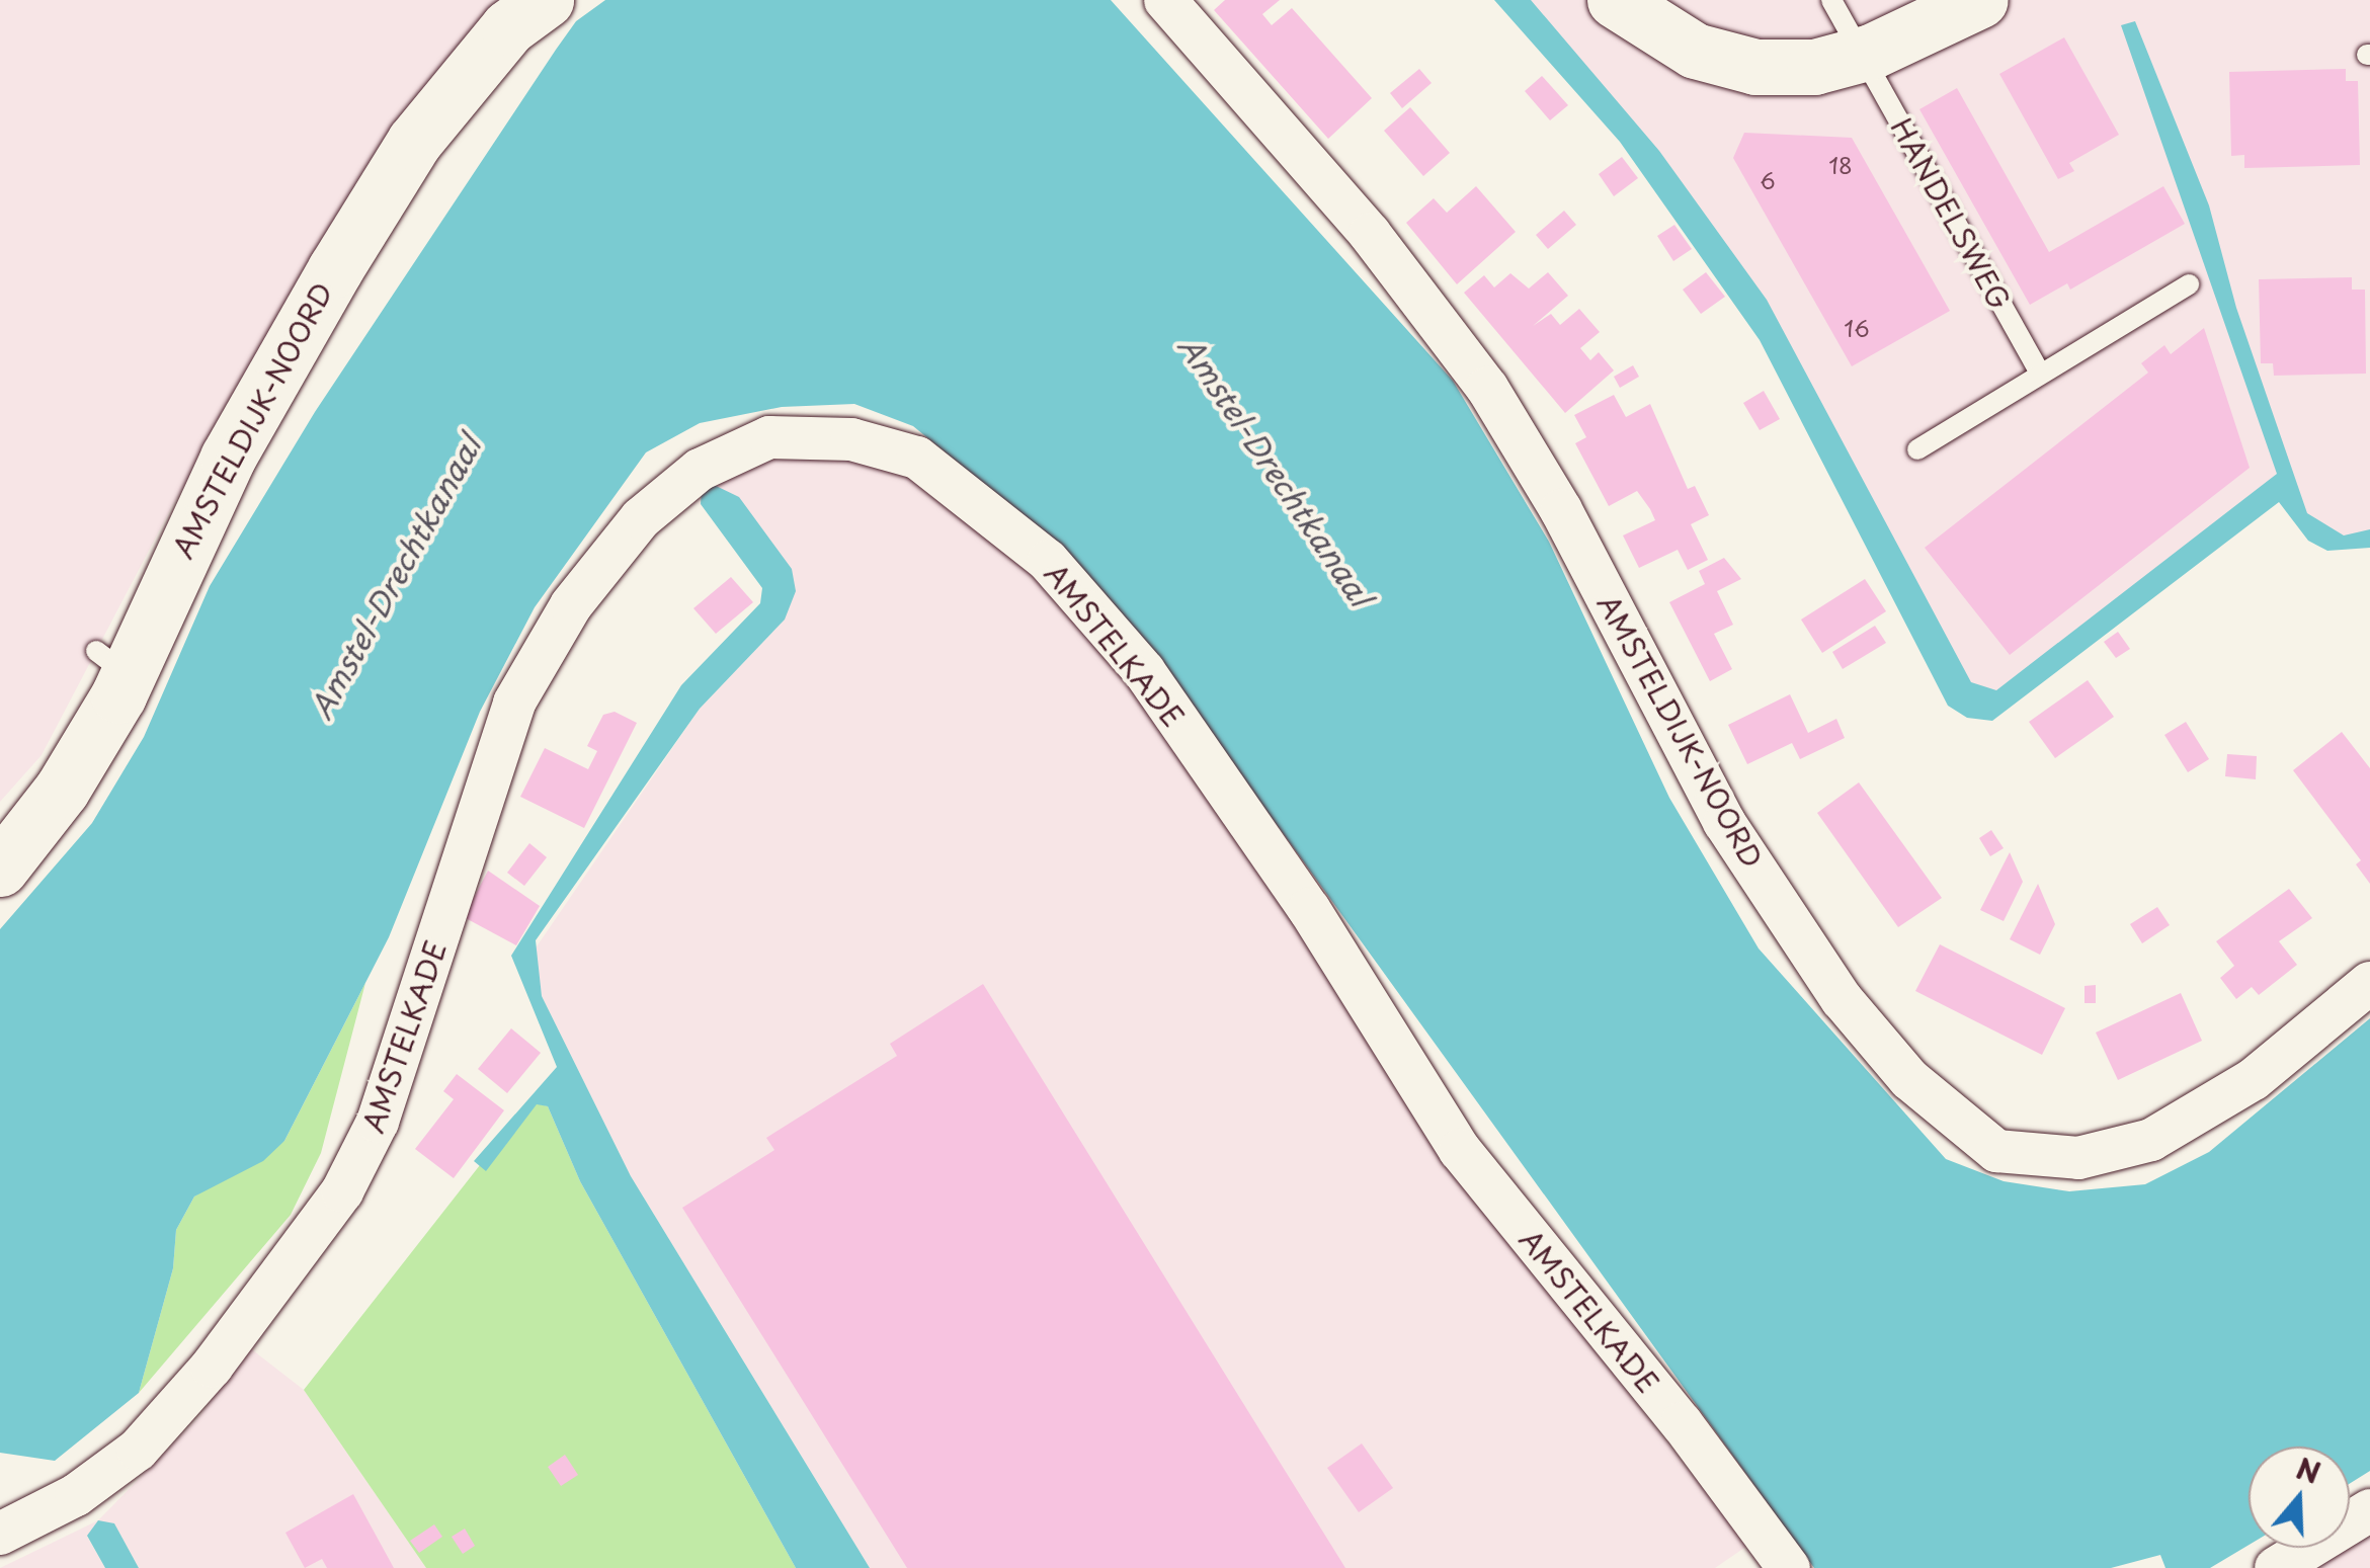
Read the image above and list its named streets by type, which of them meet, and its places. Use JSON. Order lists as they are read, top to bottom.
{
  "streets": {
    "street": ["AMSTELDIJK-NOORD", "AMSTELKADE"],
    "lane": ["HANDELSWEG"]
  },
  "water": ["Amstel-Drechtkanaal"],
  "house_numbers": ["18", "6", "16"],
  "north": "top"
}
